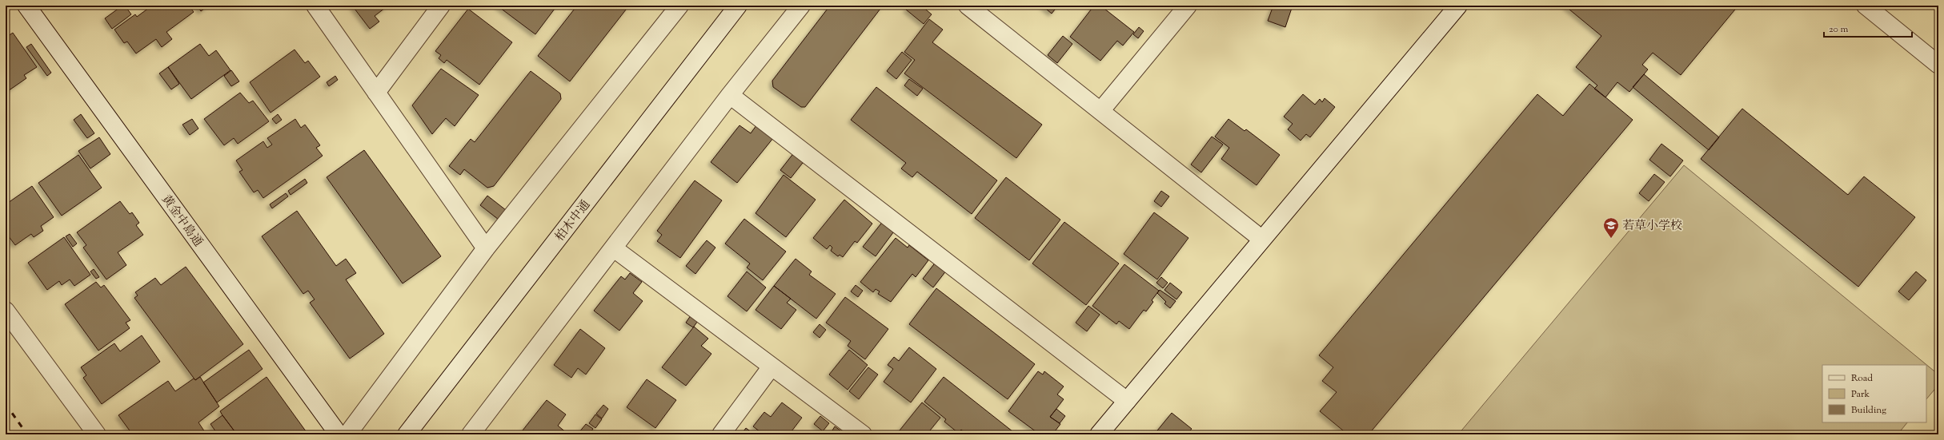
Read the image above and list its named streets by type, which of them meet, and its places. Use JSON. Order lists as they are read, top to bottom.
{
  "streets": {
    "street": ["黄金中島通", "柏木中通"]
  },
  "places": {
    "school or university": ["若草小学校"]
  },
  "legend": ["Road", "Park", "Building"],
  "scale_bar": "20 m"
}
